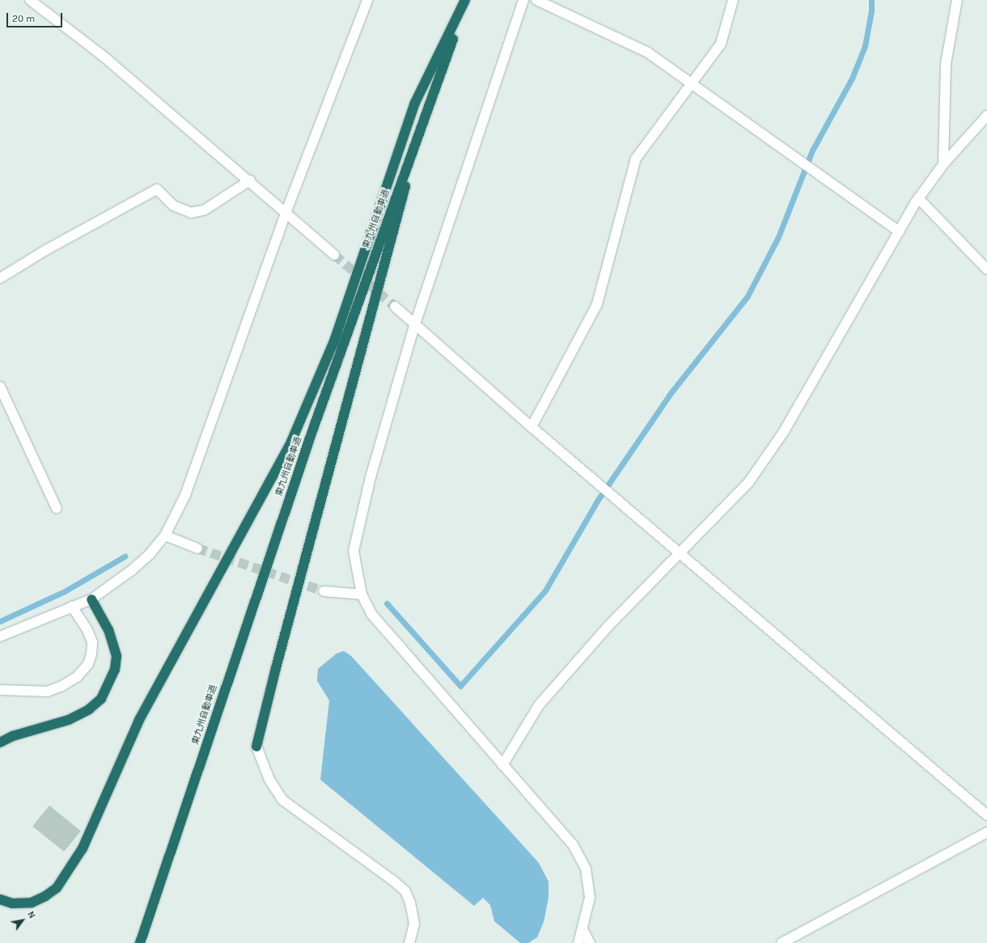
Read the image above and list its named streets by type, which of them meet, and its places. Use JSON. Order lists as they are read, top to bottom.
{
  "streets": {
    "highway": ["東九州自動車道"]
  },
  "scale_bar": "20 m",
  "north": "top right"
}
